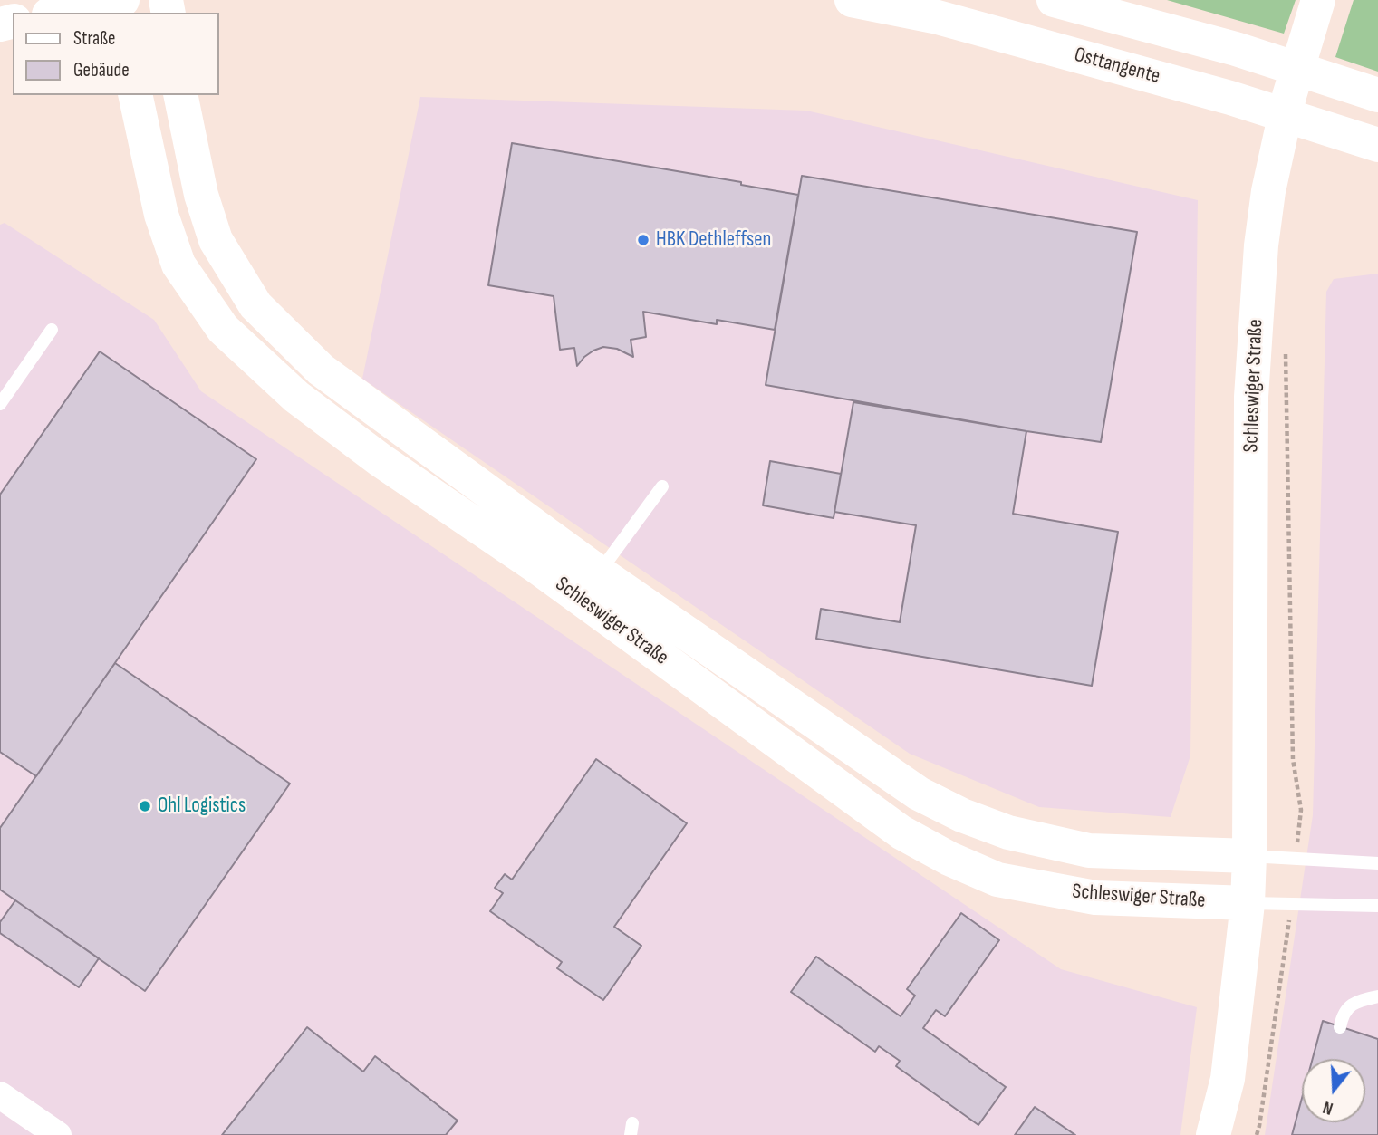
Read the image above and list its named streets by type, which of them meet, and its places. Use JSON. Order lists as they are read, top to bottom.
{
  "streets": {
    "main road": ["Osttangente", "Schleswiger Straße"]
  },
  "places": ["HBK Dethleffsen", "Ohl Logistics"],
  "legend": ["Straße", "Gebäude"],
  "north": "bottom"
}
